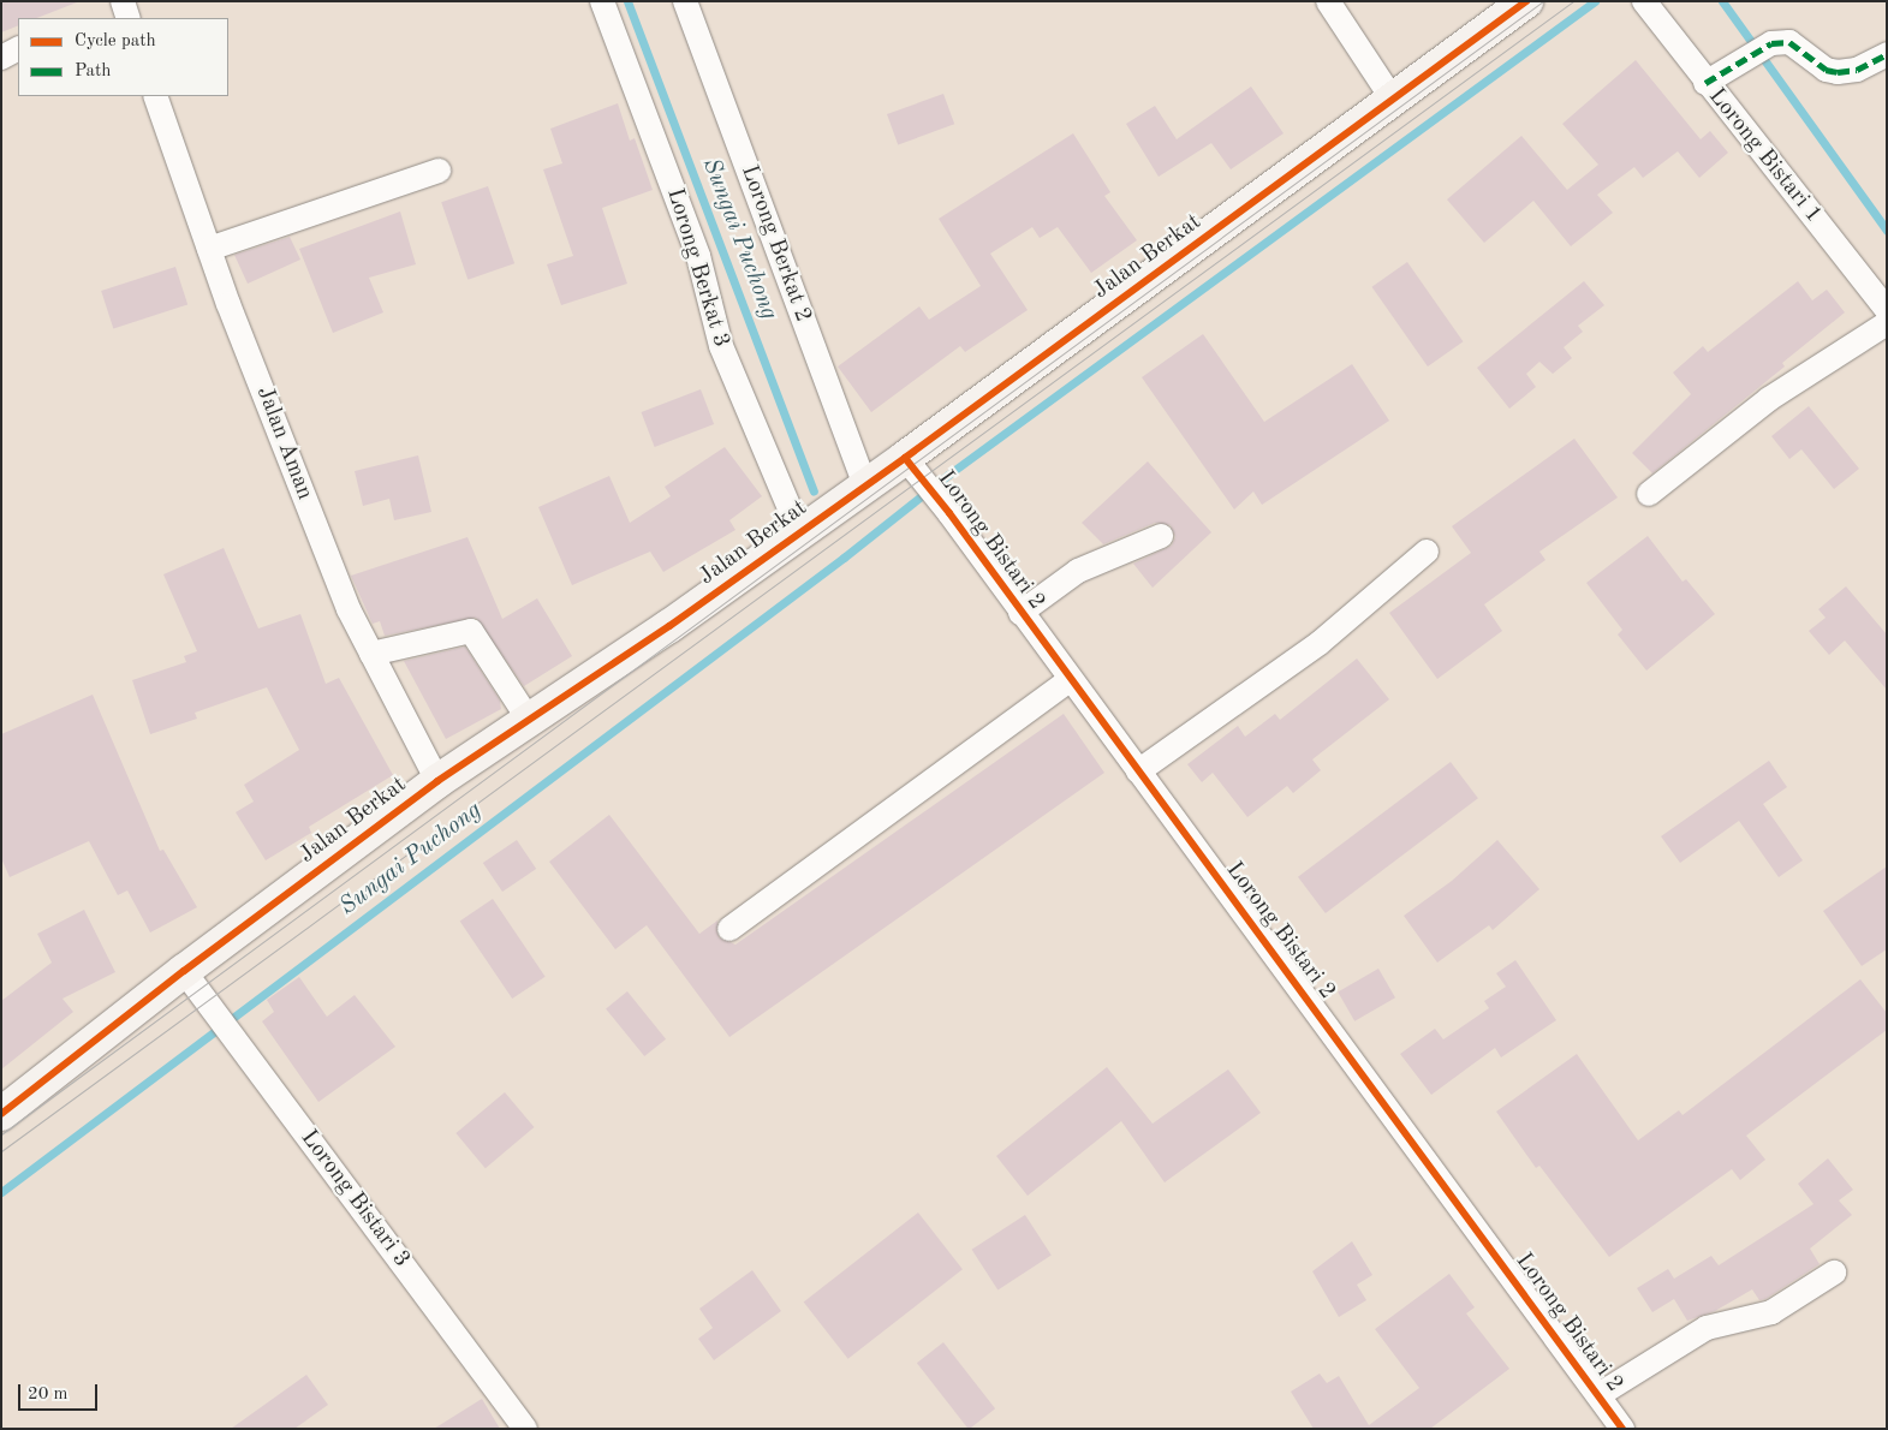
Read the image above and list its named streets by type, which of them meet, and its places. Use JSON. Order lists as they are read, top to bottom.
{
  "streets": {
    "street": [
      "Lorong Bistari 1",
      "Lorong Berkat 2",
      "Jalan Berkat",
      "Lorong Berkat 3",
      "Jalan Aman",
      "Lorong Bistari 2",
      "Lorong Bistari 3"
    ]
  },
  "crossings": [
    ["Lorong Berkat 2", "Jalan Berkat"],
    ["Jalan Berkat", "Lorong Berkat 3"],
    ["Jalan Berkat", "Jalan Aman"],
    ["Jalan Berkat", "Lorong Bistari 2"],
    ["Jalan Berkat", "Lorong Bistari 3"]
  ],
  "water": ["Sungai Puchong"],
  "legend": ["Cycle path", "Path"],
  "scale_bar": "20 m"
}
